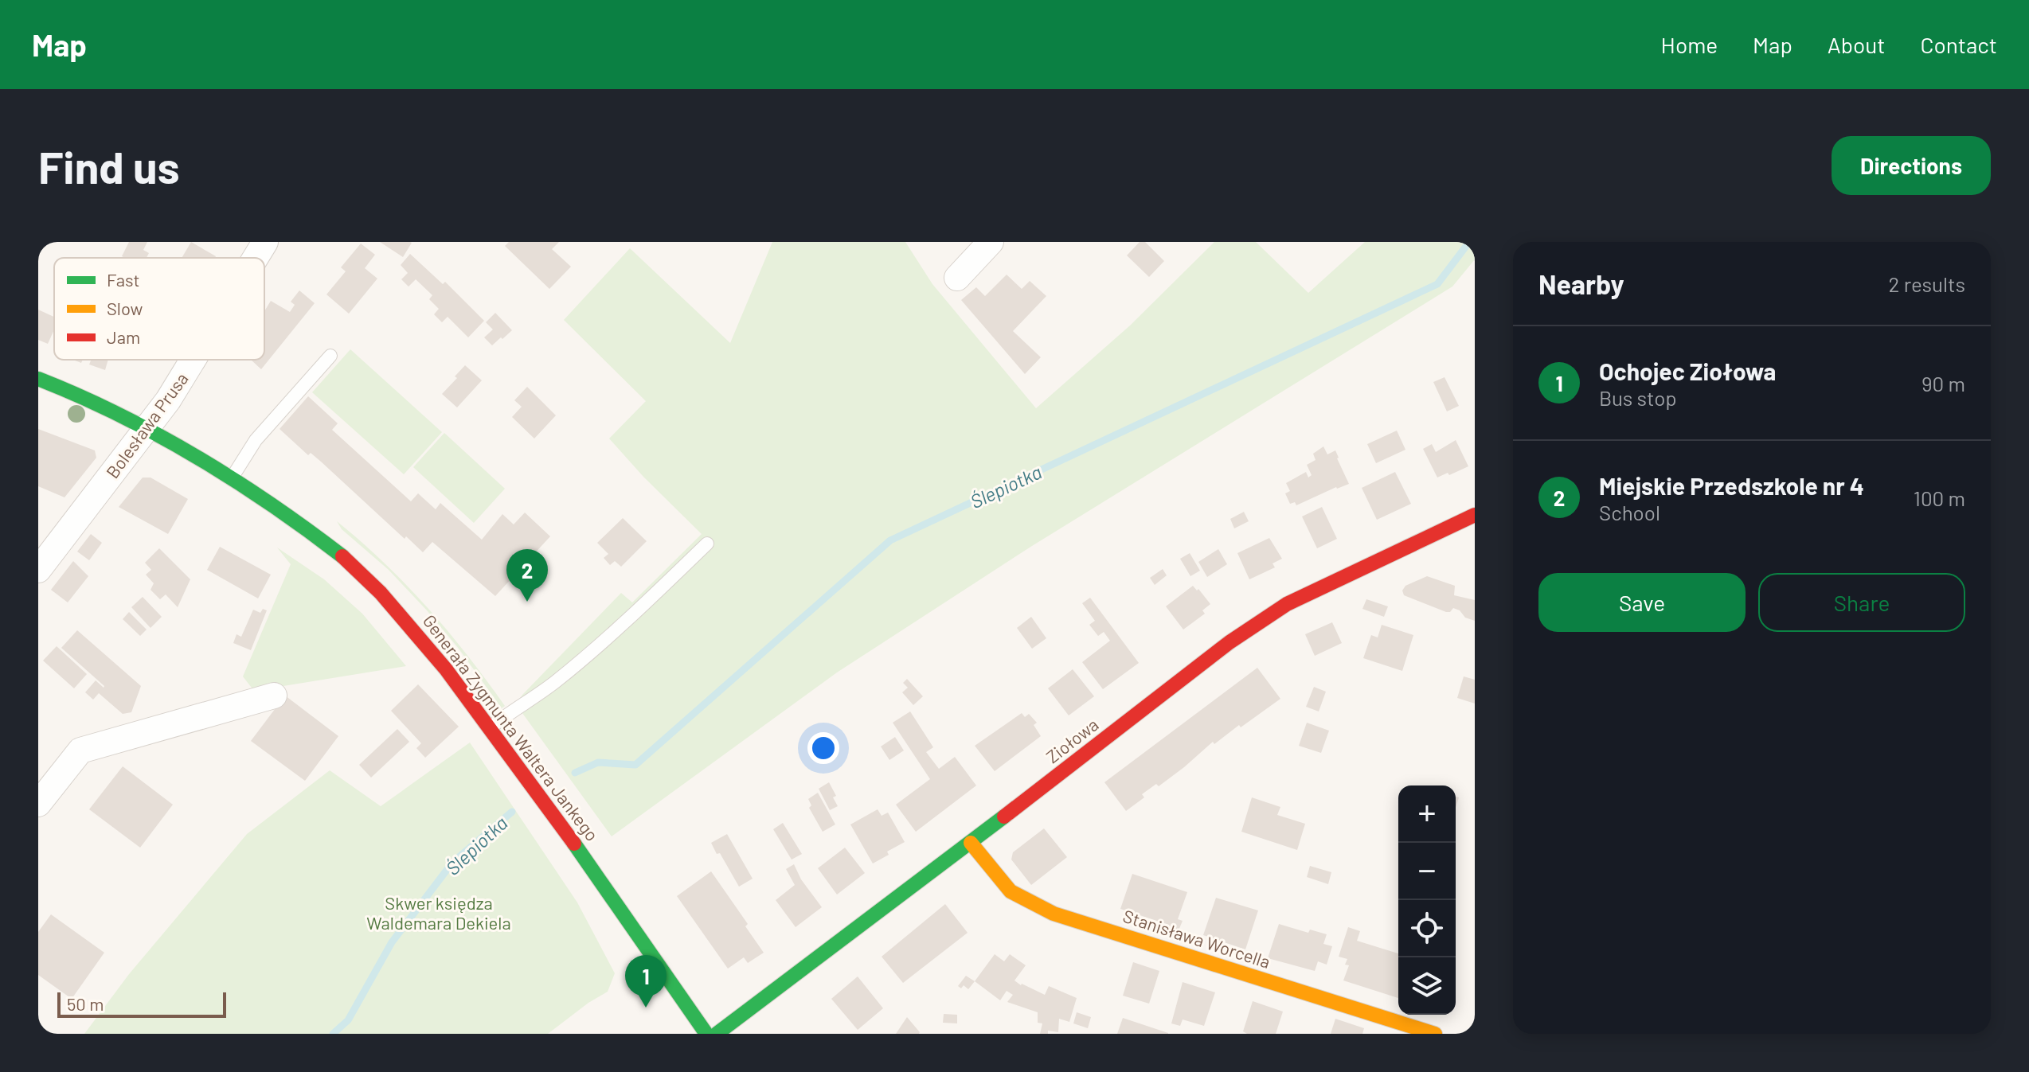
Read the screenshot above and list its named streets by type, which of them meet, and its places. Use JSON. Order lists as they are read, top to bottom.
{
  "streets": {
    "street": [
      "Bolesława Prusa",
      "Generała Zygmunta Waltera Jankego",
      "Ziołowa",
      "Stanisława Worcella"
    ]
  },
  "crossings": [
    ["Bolesława Prusa", "Generała Zygmunta Waltera Jankego"],
    ["Ziołowa", "Stanisława Worcella"]
  ],
  "water": ["Ślepiotka"],
  "parks": ["Skwer księdza Waldemara Dekiela"],
  "legend": ["Fast", "Slow", "Jam"],
  "scale_bar": "50 m",
  "page": {
    "header": "Map",
    "nav": [
      "Home",
      "Map",
      "About",
      "Contact"
    ],
    "buttons": [
      "Directions",
      ["Save", "Share"]
    ],
    "title": "Find us",
    "heading": ["Nearby", "2 results"],
    "list": [
      {
        "mark": "1",
        "name": "Ochojec Ziołowa",
        "note": "Bus stop",
        "value": "90 m"
      },
      {
        "mark": "2",
        "name": "Miejskie Przedszkole nr 4",
        "note": "School",
        "value": "100 m"
      }
    ],
    "pins": ["2", "1"],
    "map_buttons": ["+", "−"],
    "scale": "50 m"
  }
}
